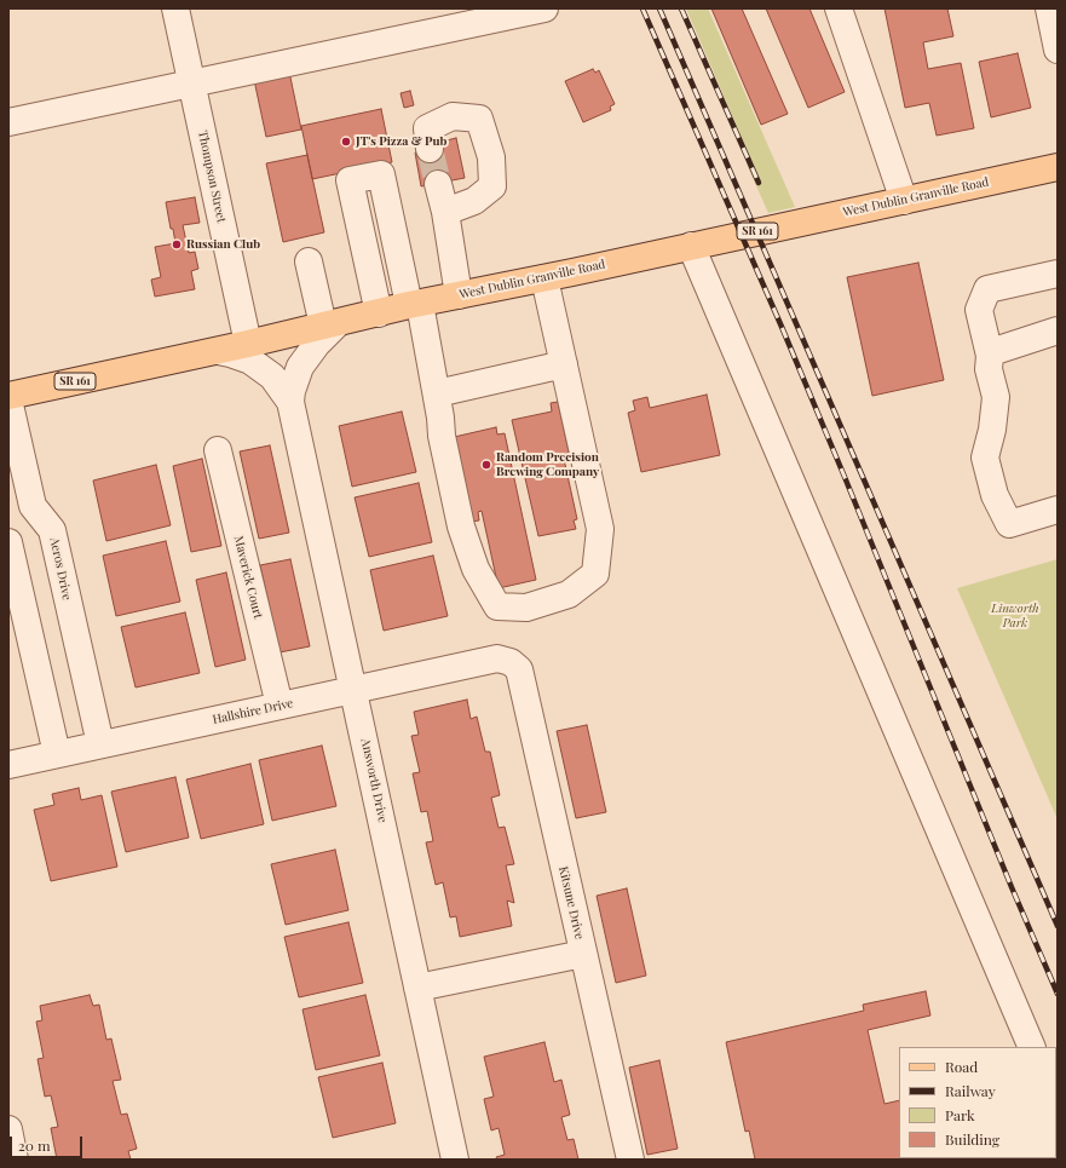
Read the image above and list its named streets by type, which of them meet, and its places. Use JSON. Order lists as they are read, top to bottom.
{
  "streets": {
    "main road": ["West Dublin Granville Road", "SR 161"],
    "street": [
      "Thompson Street",
      "Aeros Drive",
      "Maverick Court",
      "Hallshire Drive",
      "Answorth Drive",
      "Kitsune Drive"
    ]
  },
  "crossings": [
    ["Thompson Street", "West Dublin Granville Road"],
    ["West Dublin Granville Road", "Aeros Drive"],
    ["West Dublin Granville Road", "Answorth Drive"],
    ["Aeros Drive", "Hallshire Drive"],
    ["Maverick Court", "Hallshire Drive"],
    ["Hallshire Drive", "Answorth Drive"],
    ["Hallshire Drive", "Kitsune Drive"]
  ],
  "parks": ["Linworth Park"],
  "places": ["JT's Pizza & Pub", "Russian Club", "Random Precision Brewing Company"],
  "legend": [
    "Road",
    "Railway",
    "Park",
    "Building"
  ],
  "scale_bar": "20 m"
}
